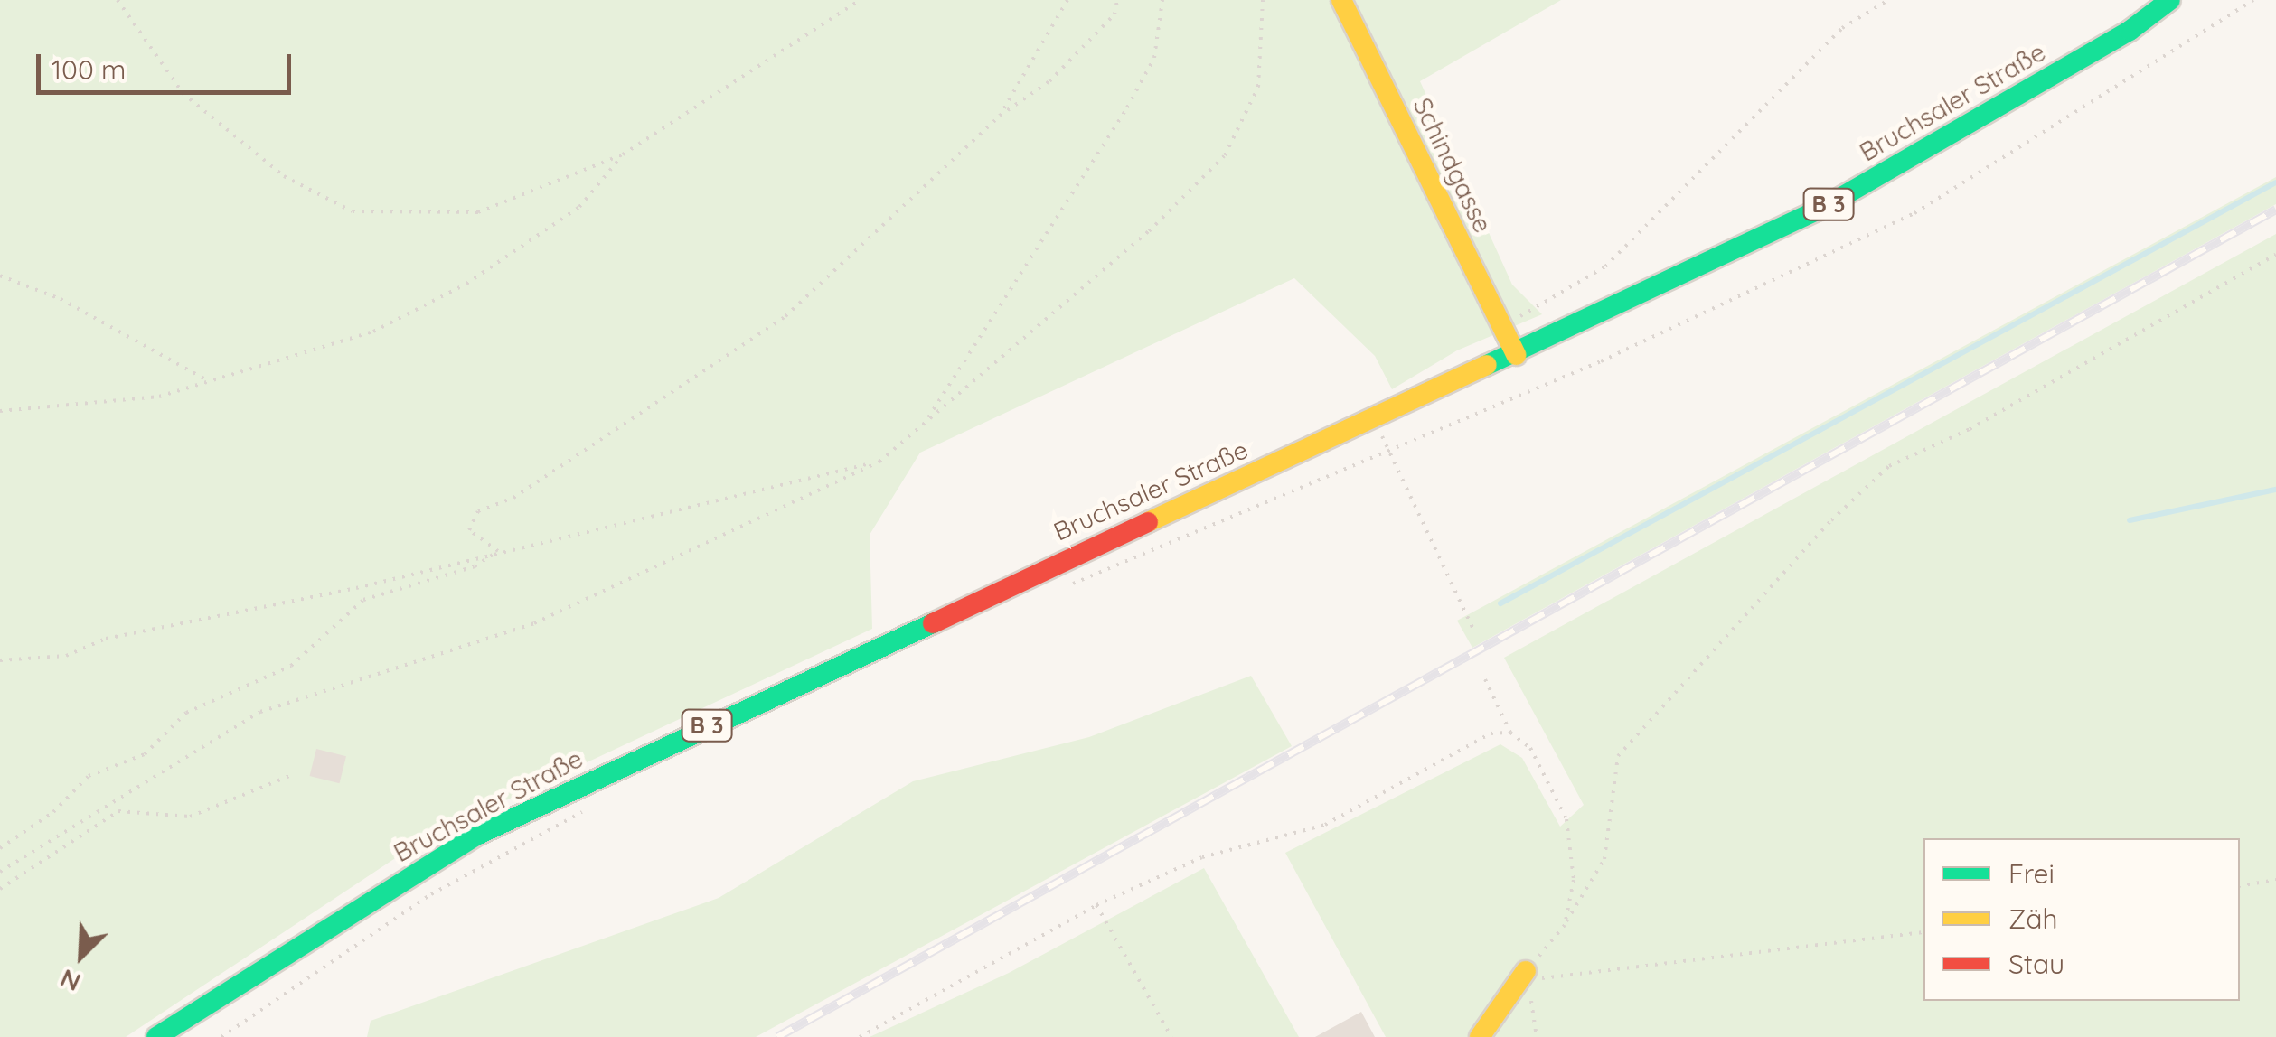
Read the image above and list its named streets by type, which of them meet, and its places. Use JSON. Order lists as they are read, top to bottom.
{
  "streets": {
    "main road": ["Bruchsaler Straße", "Schindgasse", "B 3"]
  },
  "crossings": [
    ["Bruchsaler Straße", "Schindgasse"]
  ],
  "legend": ["Frei", "Zäh", "Stau"],
  "scale_bar": "100 m",
  "north": "bottom left"
}
